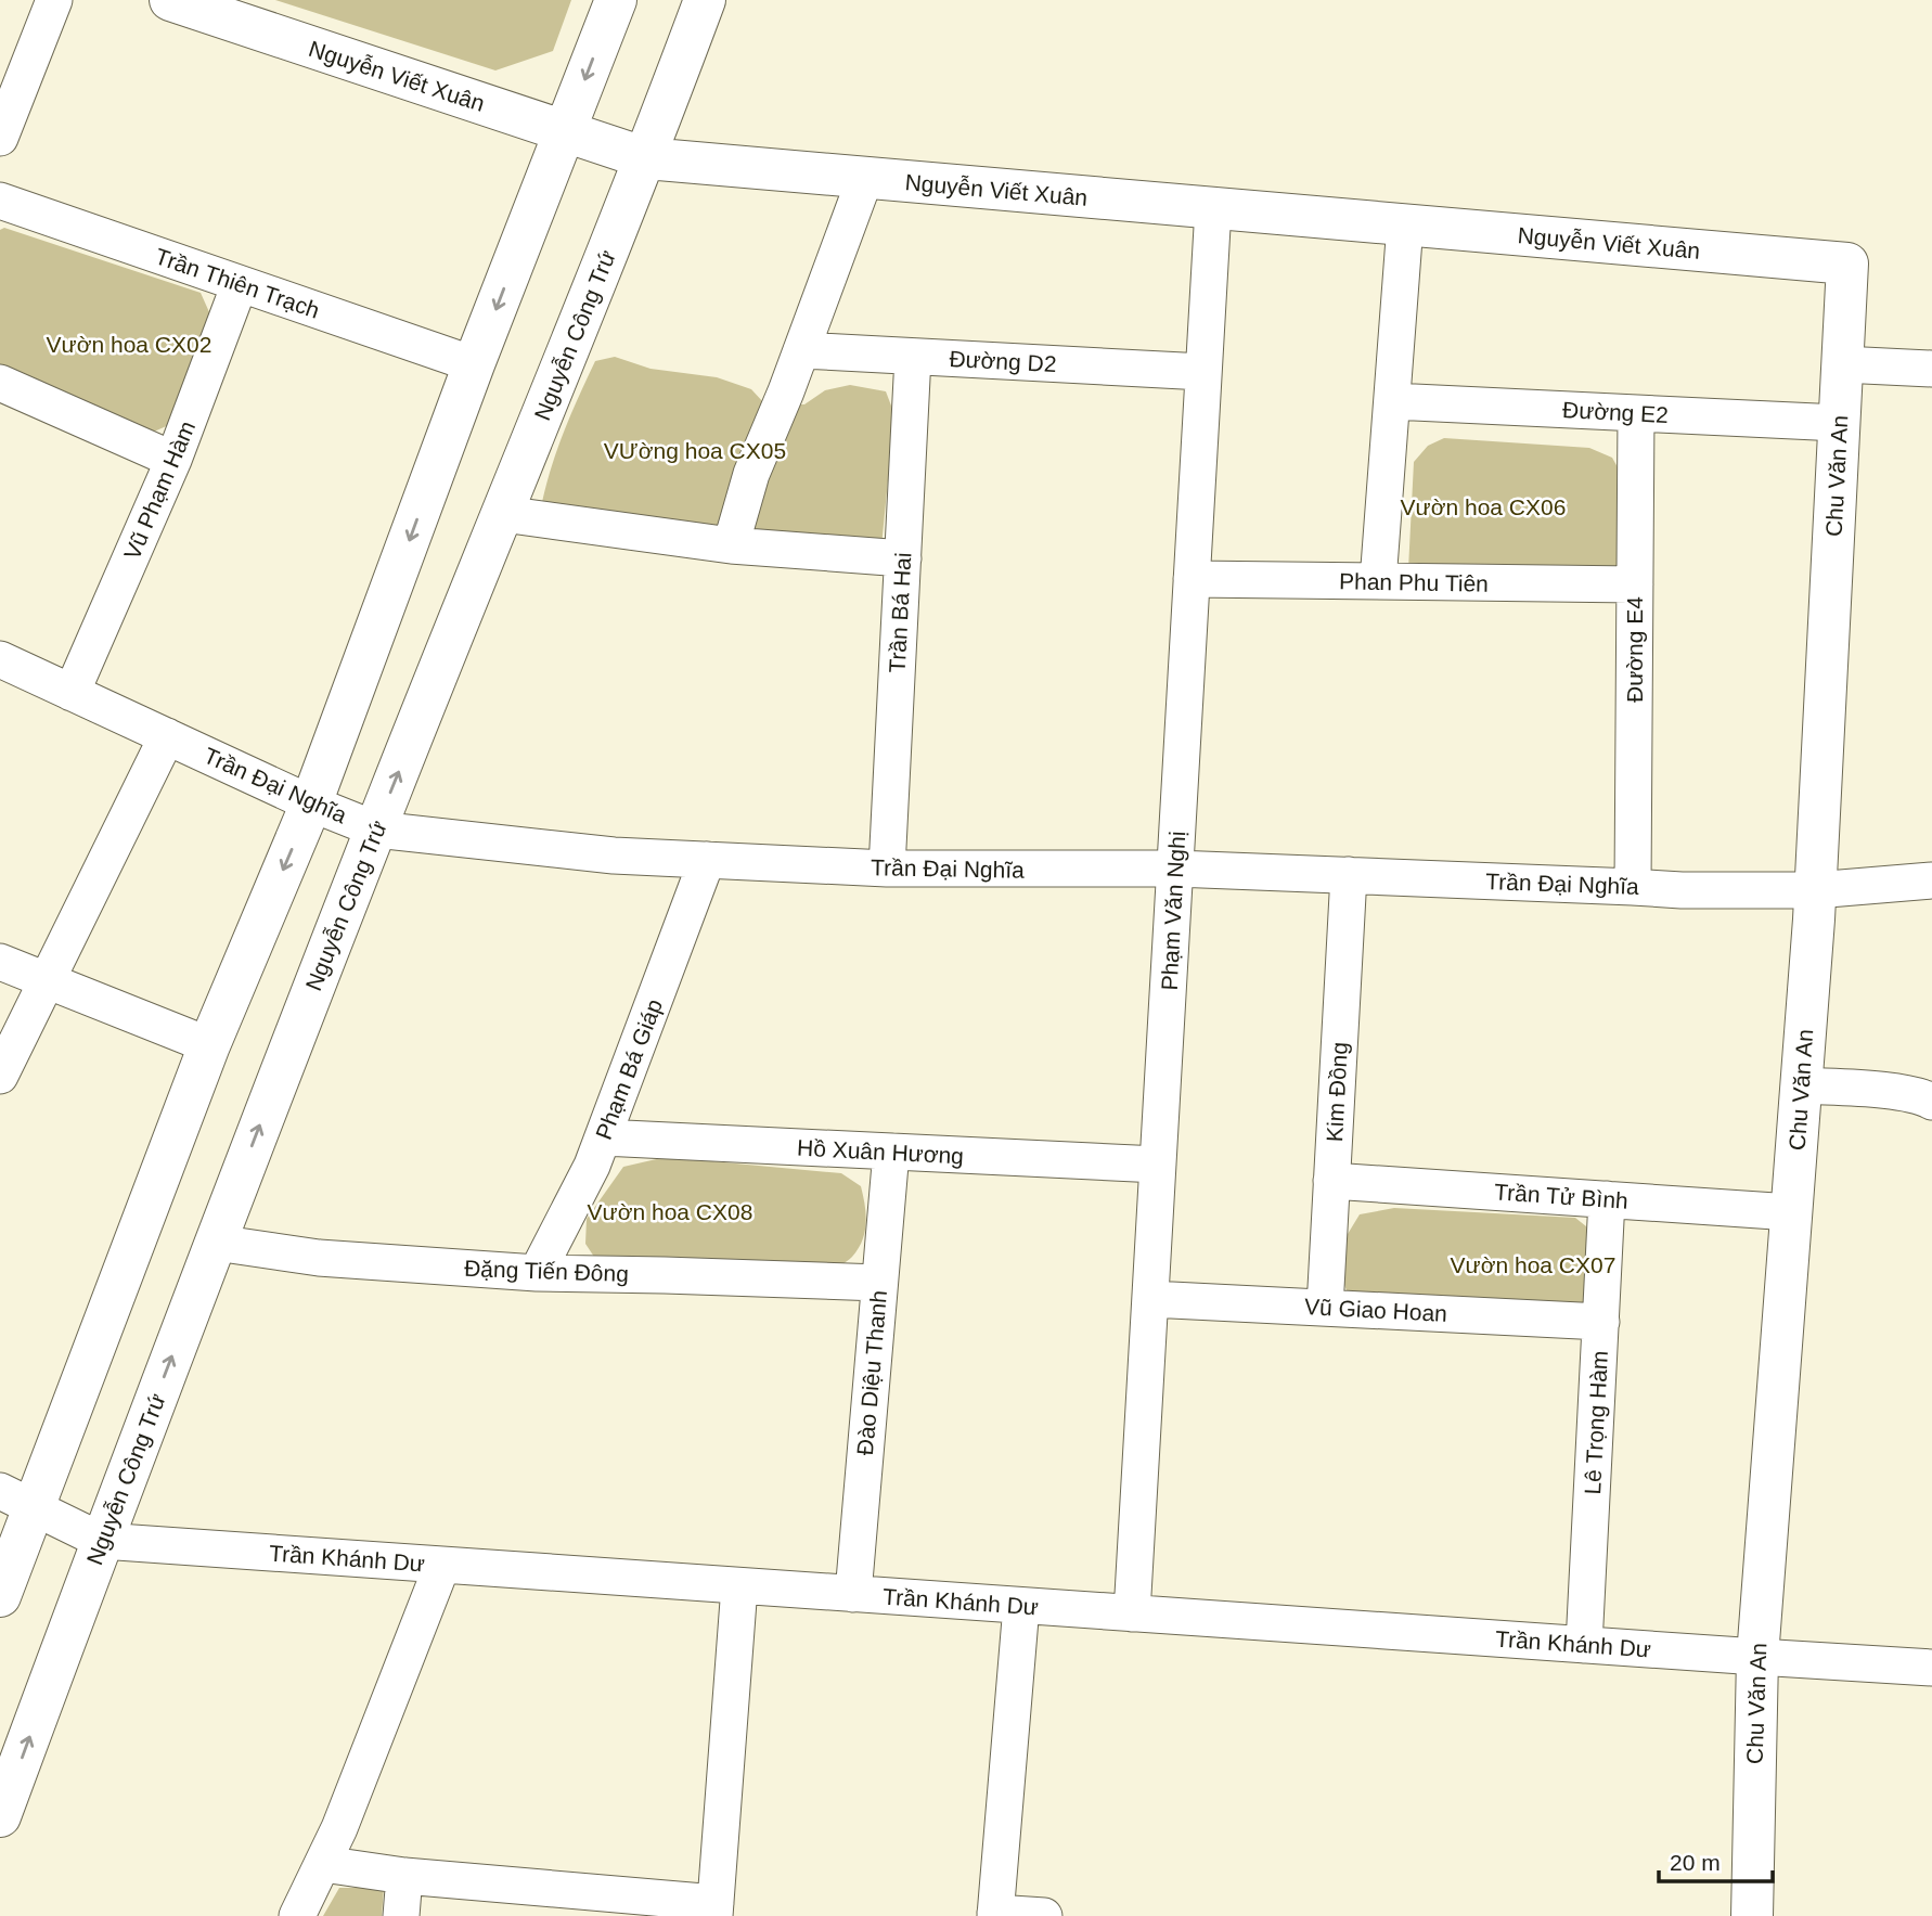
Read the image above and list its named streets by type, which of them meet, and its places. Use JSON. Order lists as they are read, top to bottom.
{
  "streets": {
    "street": [
      "Nguyễn Viết Xuân",
      "Trần Thiên Trạch",
      "Nguyễn Công Trứ",
      "Đường D2",
      "Đường E2",
      "Chu Văn An",
      "Vũ Phạm Hàm",
      "Phan Phu Tiên",
      "Trần Bá Hai",
      "Đường E4",
      "Trần Đại Nghĩa",
      "Phạm Văn Nghị",
      "Phạm Bá Giáp",
      "Kim Đồng",
      "Hồ Xuân Hương",
      "Trần Tử Bình",
      "Đặng Tiến Đông",
      "Vũ Giao Hoan",
      "Đào Diệu Thanh",
      "Lê Trọng Hàm",
      "Trần Khánh Dư"
    ]
  },
  "crossings": [
    ["Nguyễn Viết Xuân", "Nguyễn Công Trứ"],
    ["Nguyễn Viết Xuân", "Chu Văn An"],
    ["Nguyễn Viết Xuân", "Phạm Văn Nghị"],
    ["Trần Thiên Trạch", "Vũ Phạm Hàm"],
    ["Nguyễn Công Trứ", "Trần Đại Nghĩa"],
    ["Nguyễn Công Trứ", "Đặng Tiến Đông"],
    ["Nguyễn Công Trứ", "Trần Khánh Dư"],
    ["Đường D2", "Trần Bá Hai"],
    ["Đường D2", "Phạm Văn Nghị"],
    ["Đường E2", "Chu Văn An"],
    ["Đường E2", "Đường E4"],
    ["Chu Văn An", "Trần Đại Nghĩa"],
    ["Chu Văn An", "Trần Tử Bình"],
    ["Chu Văn An", "Trần Khánh Dư"],
    ["Vũ Phạm Hàm", "Trần Đại Nghĩa"],
    ["Phan Phu Tiên", "Đường E4"],
    ["Phan Phu Tiên", "Phạm Văn Nghị"],
    ["Trần Bá Hai", "Trần Đại Nghĩa"],
    ["Đường E4", "Trần Đại Nghĩa"],
    ["Trần Đại Nghĩa", "Phạm Văn Nghị"],
    ["Trần Đại Nghĩa", "Phạm Bá Giáp"],
    ["Trần Đại Nghĩa", "Kim Đồng"],
    ["Phạm Văn Nghị", "Hồ Xuân Hương"],
    ["Phạm Văn Nghị", "Vũ Giao Hoan"],
    ["Phạm Văn Nghị", "Trần Khánh Dư"],
    ["Phạm Bá Giáp", "Hồ Xuân Hương"],
    ["Phạm Bá Giáp", "Đặng Tiến Đông"],
    ["Kim Đồng", "Trần Tử Bình"],
    ["Kim Đồng", "Vũ Giao Hoan"],
    ["Hồ Xuân Hương", "Đào Diệu Thanh"],
    ["Trần Tử Bình", "Lê Trọng Hàm"],
    ["Đặng Tiến Đông", "Đào Diệu Thanh"],
    ["Vũ Giao Hoan", "Lê Trọng Hàm"],
    ["Đào Diệu Thanh", "Trần Khánh Dư"],
    ["Lê Trọng Hàm", "Trần Khánh Dư"]
  ],
  "parks": [
    "Vườn hoa CX02",
    "VƯờng hoa CX05",
    "Vườn hoa CX06",
    "Vườn hoa CX08",
    "Vườn hoa CX07"
  ],
  "scale_bar": "20 m"
}
